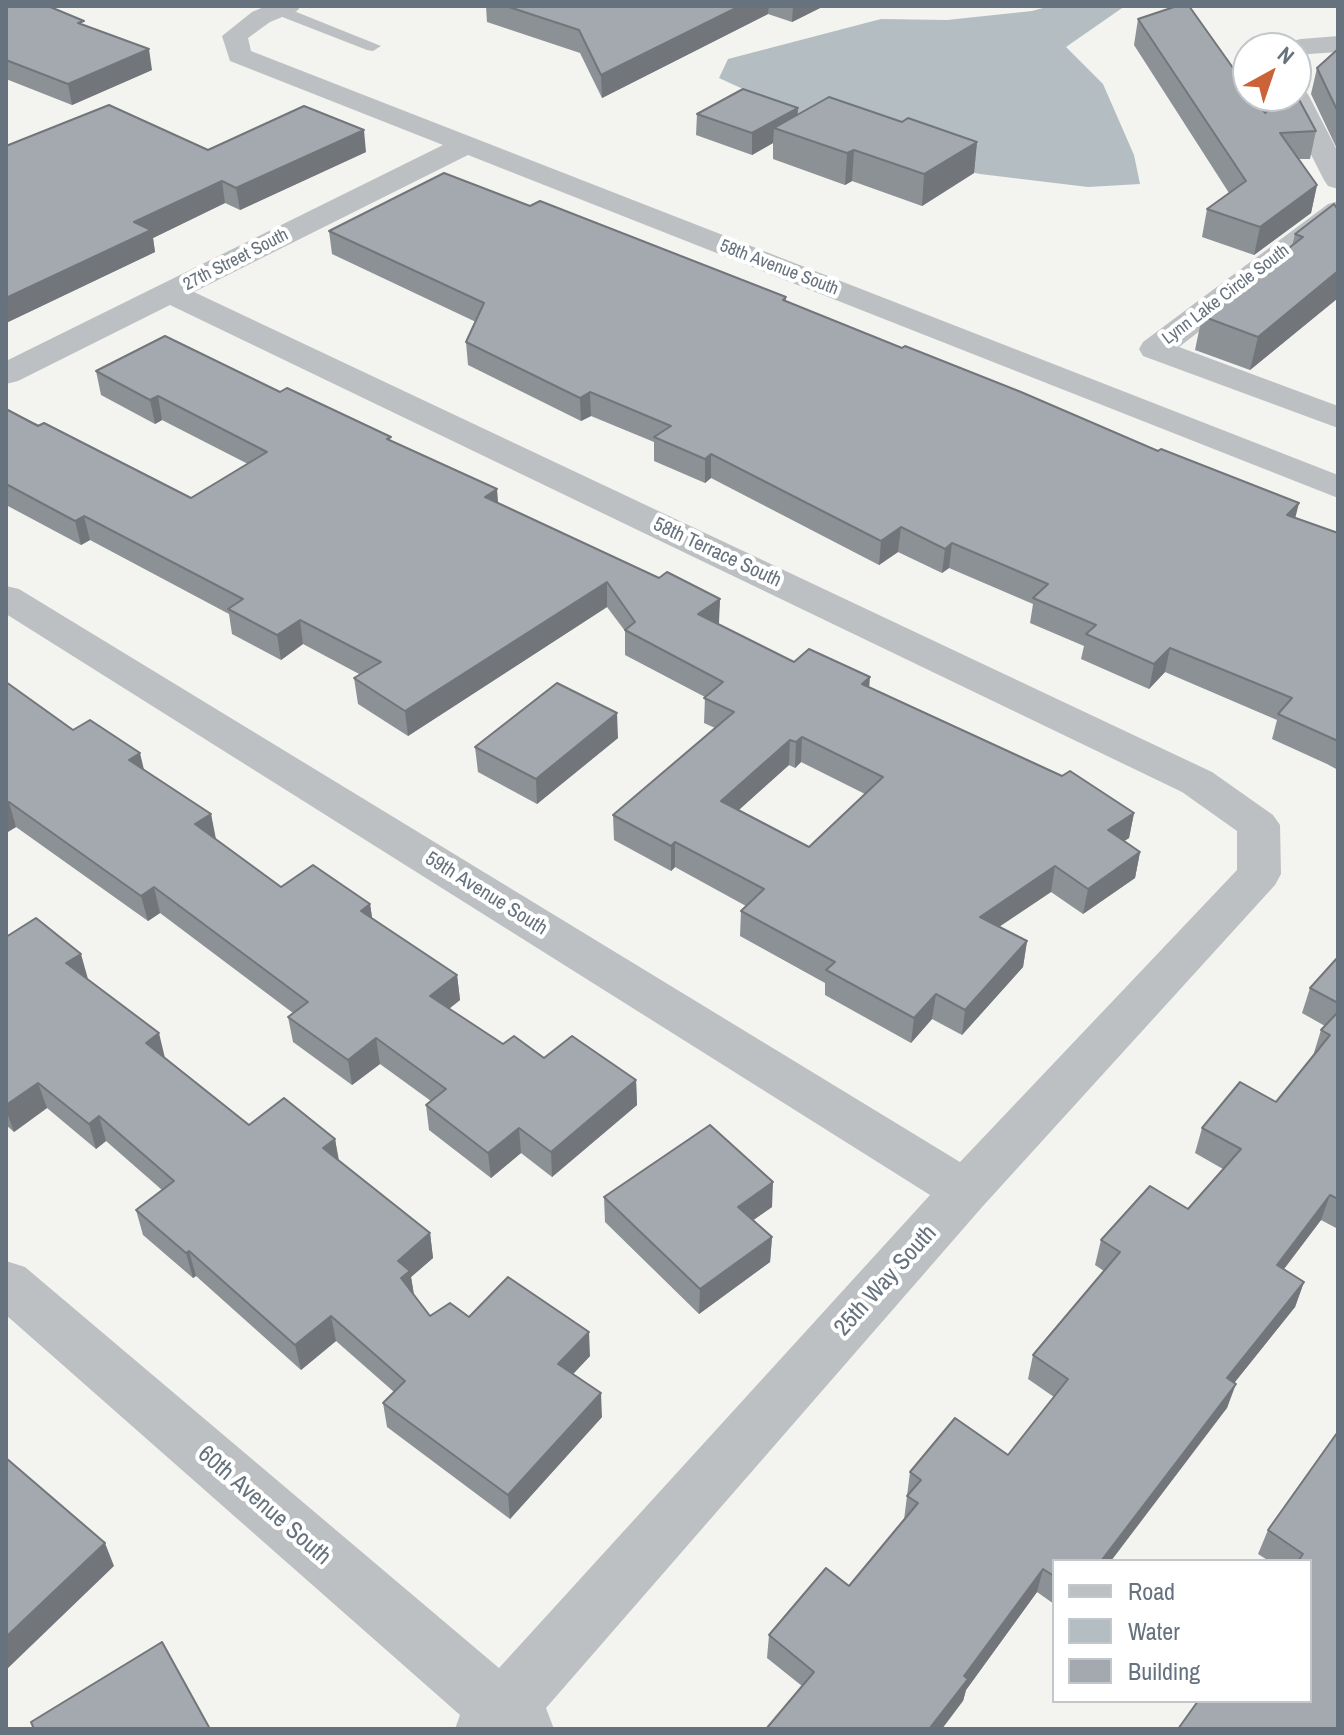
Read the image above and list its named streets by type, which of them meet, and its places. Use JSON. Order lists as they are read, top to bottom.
{
  "streets": {
    "street": [
      "27th Street South",
      "58th Avenue South",
      "Lynn Lake Circle South",
      "58th Terrace South",
      "59th Avenue South",
      "25th Way South",
      "60th Avenue South"
    ]
  },
  "crossings": [
    ["27th Street South", "58th Avenue South"],
    ["27th Street South", "58th Terrace South"],
    ["58th Terrace South", "25th Way South"],
    ["59th Avenue South", "25th Way South"],
    ["25th Way South", "60th Avenue South"]
  ],
  "legend": ["Road", "Water", "Building"],
  "north": "top right"
}
